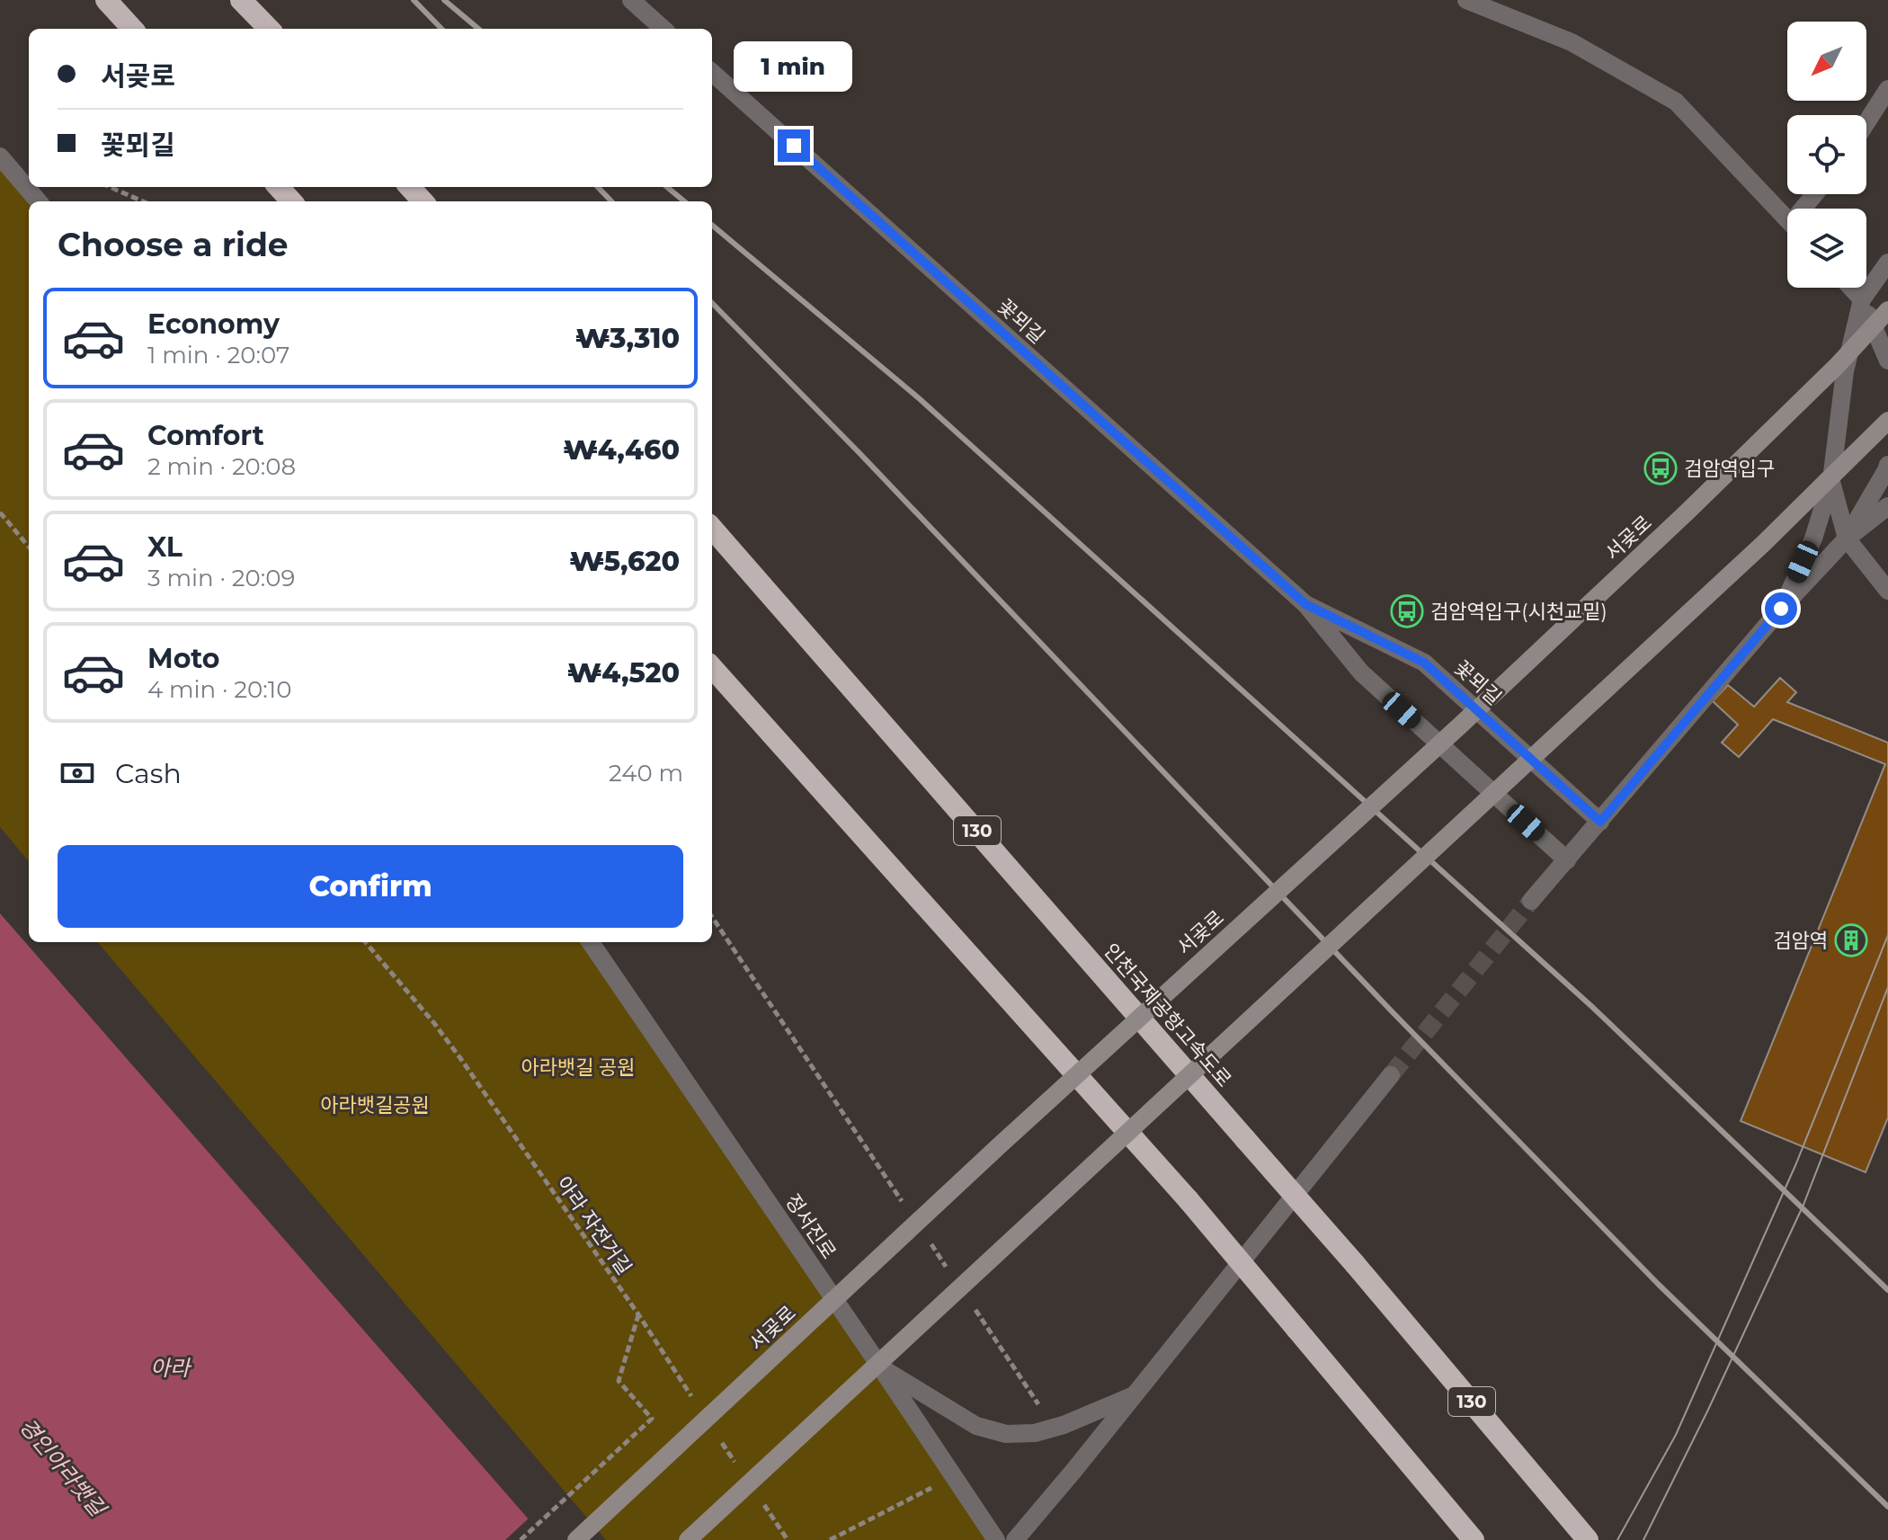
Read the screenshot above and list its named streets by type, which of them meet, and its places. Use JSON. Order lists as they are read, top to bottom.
{
  "streets": {
    "highway": ["130", "인천국제공항고속도로"],
    "main road": ["서곶로"],
    "street": ["꽃뫼길", "정서진로"],
    "path": ["아라 자전거길"]
  },
  "water": ["아라", "경인아라뱃길"],
  "parks": ["아라뱃길 공원", "아라뱃길공원"],
  "places": {
    "bus stop": ["검암역입구", "검암역입구(시천교밑)"],
    "building": ["검암역"]
  },
  "north": "bottom left",
  "page": {
    "banner": ["서곶로", "꽃뫼길"],
    "bubble": "1 min",
    "heading": "Choose a ride",
    "list": [
      {
        "name": "Economy",
        "note": "1 min · 20:07",
        "value": "₩3,310"
      },
      {
        "name": "Comfort",
        "note": "2 min · 20:08",
        "value": "₩4,460"
      },
      {
        "name": "XL",
        "note": "3 min · 20:09",
        "value": "₩5,620"
      },
      {
        "name": "Moto",
        "note": "4 min · 20:10",
        "value": "₩4,520"
      }
    ],
    "pay": ["Cash", "240 m"],
    "buttons": "Confirm"
  }
}
